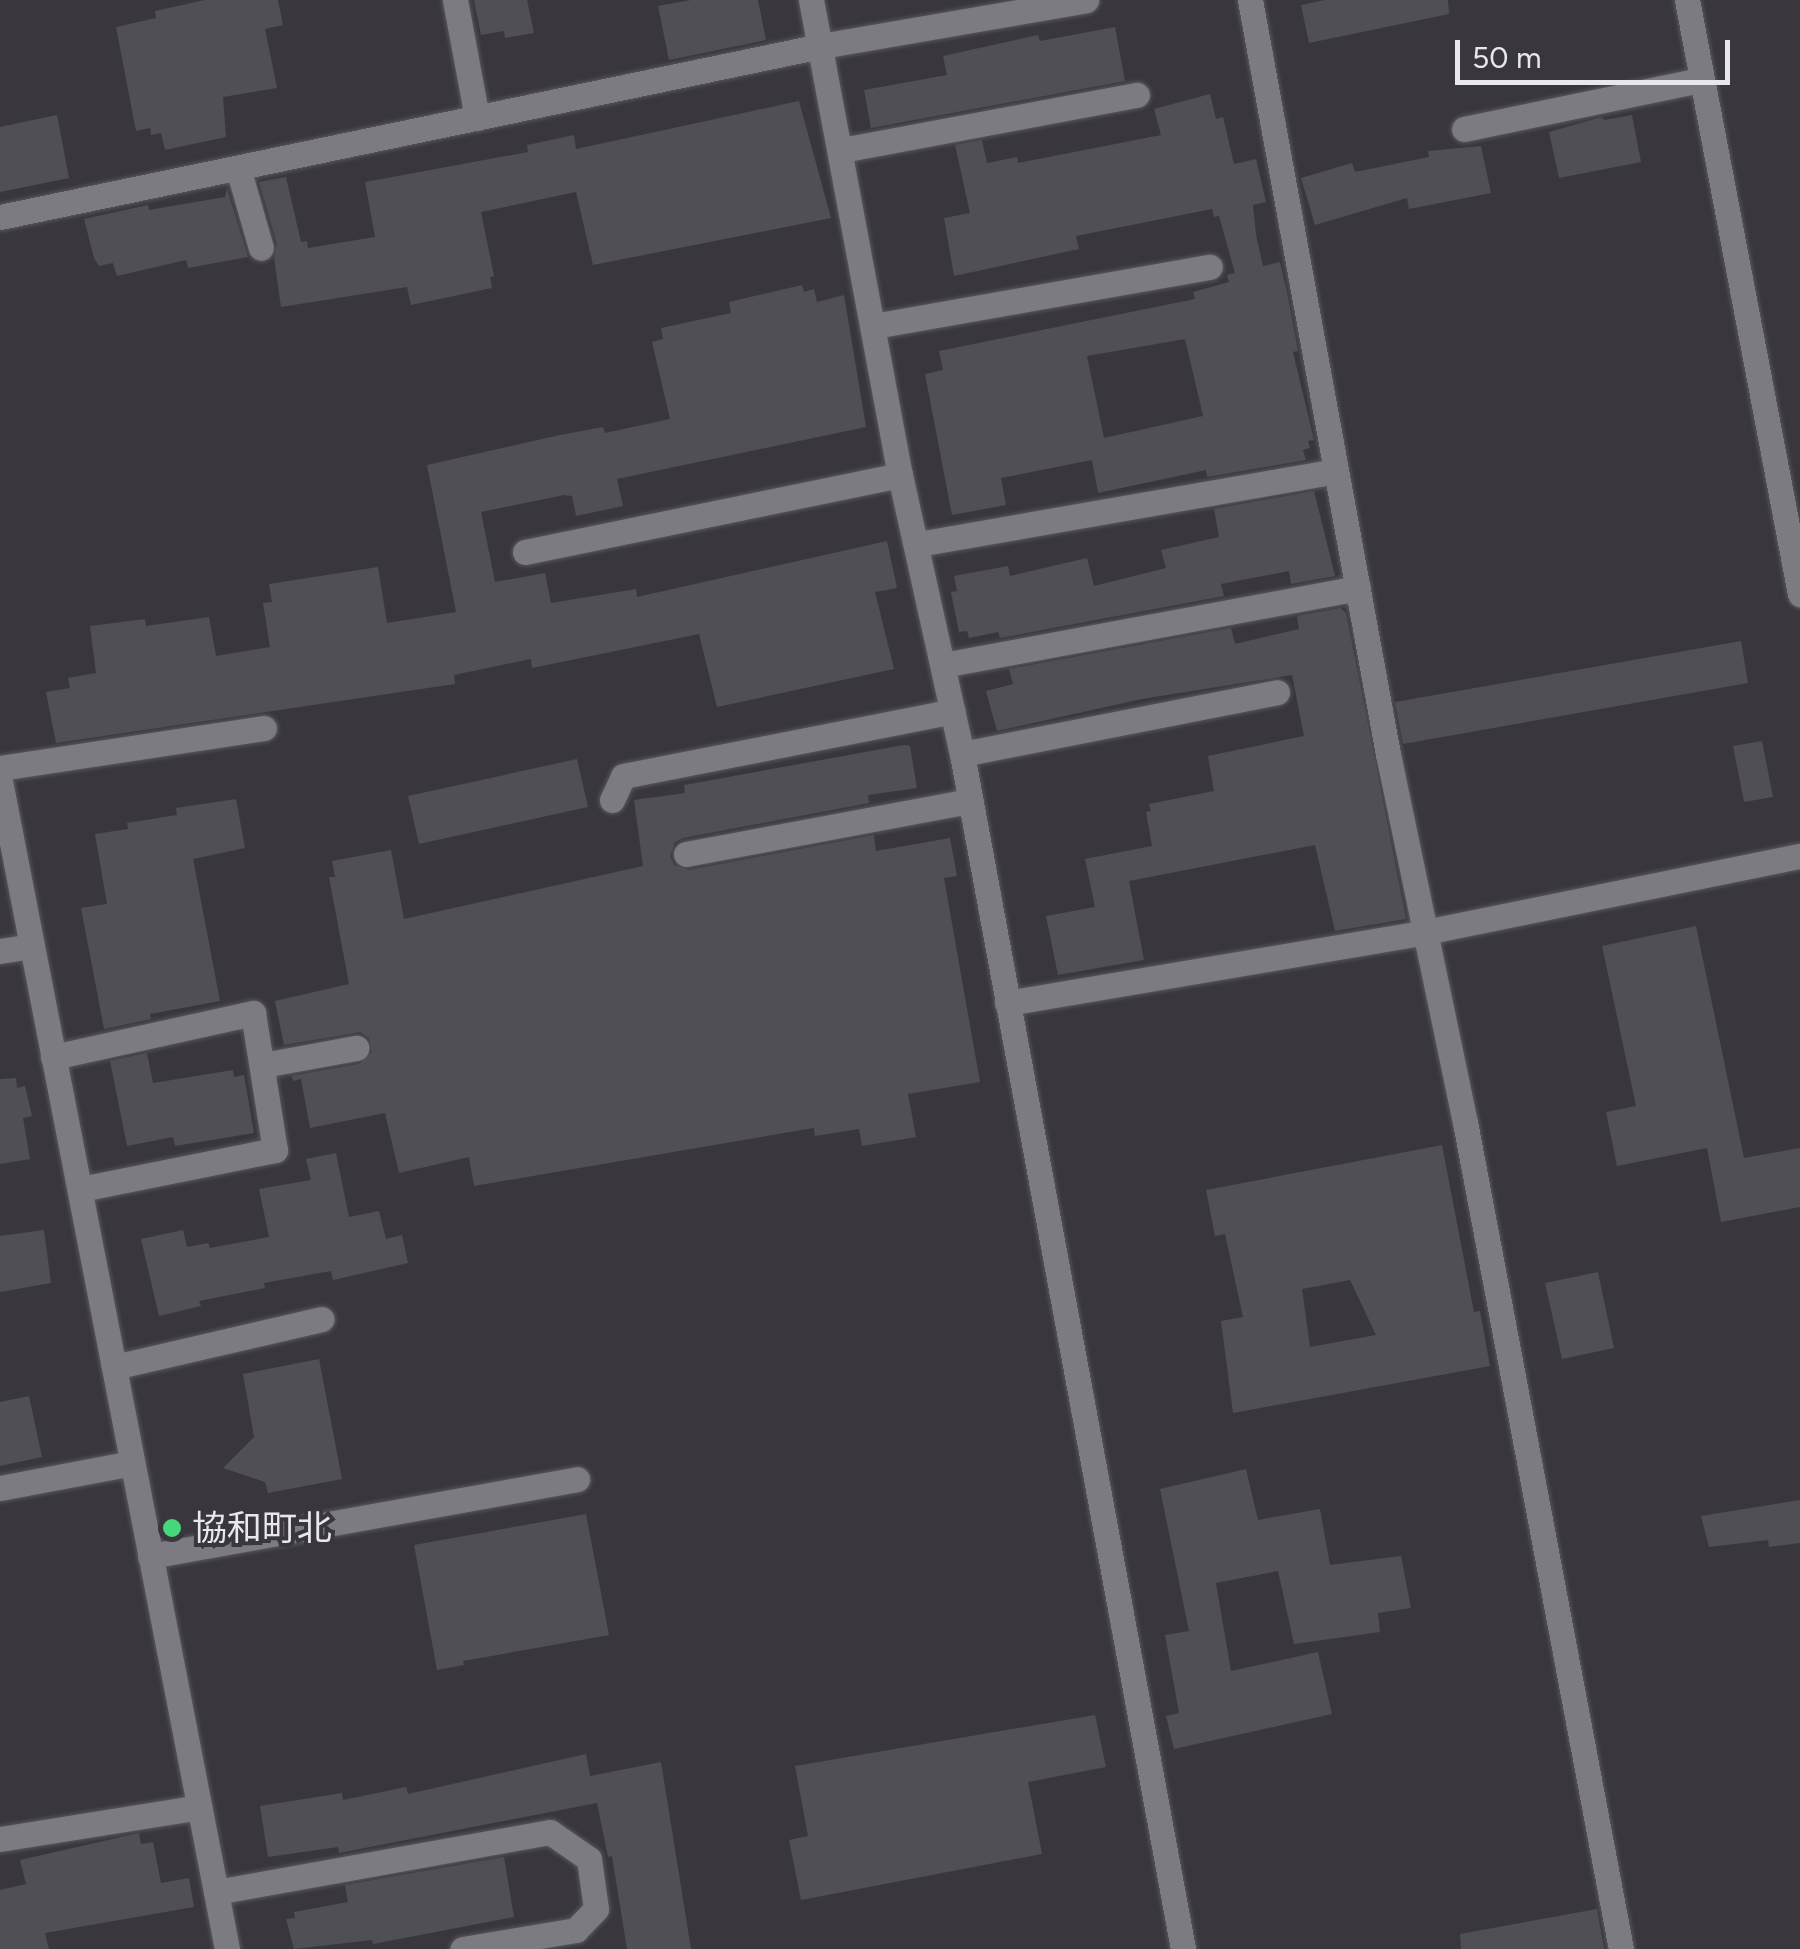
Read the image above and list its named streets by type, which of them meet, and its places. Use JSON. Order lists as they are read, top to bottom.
{
  "places": ["協和町北"],
  "scale_bar": "50 m"
}
